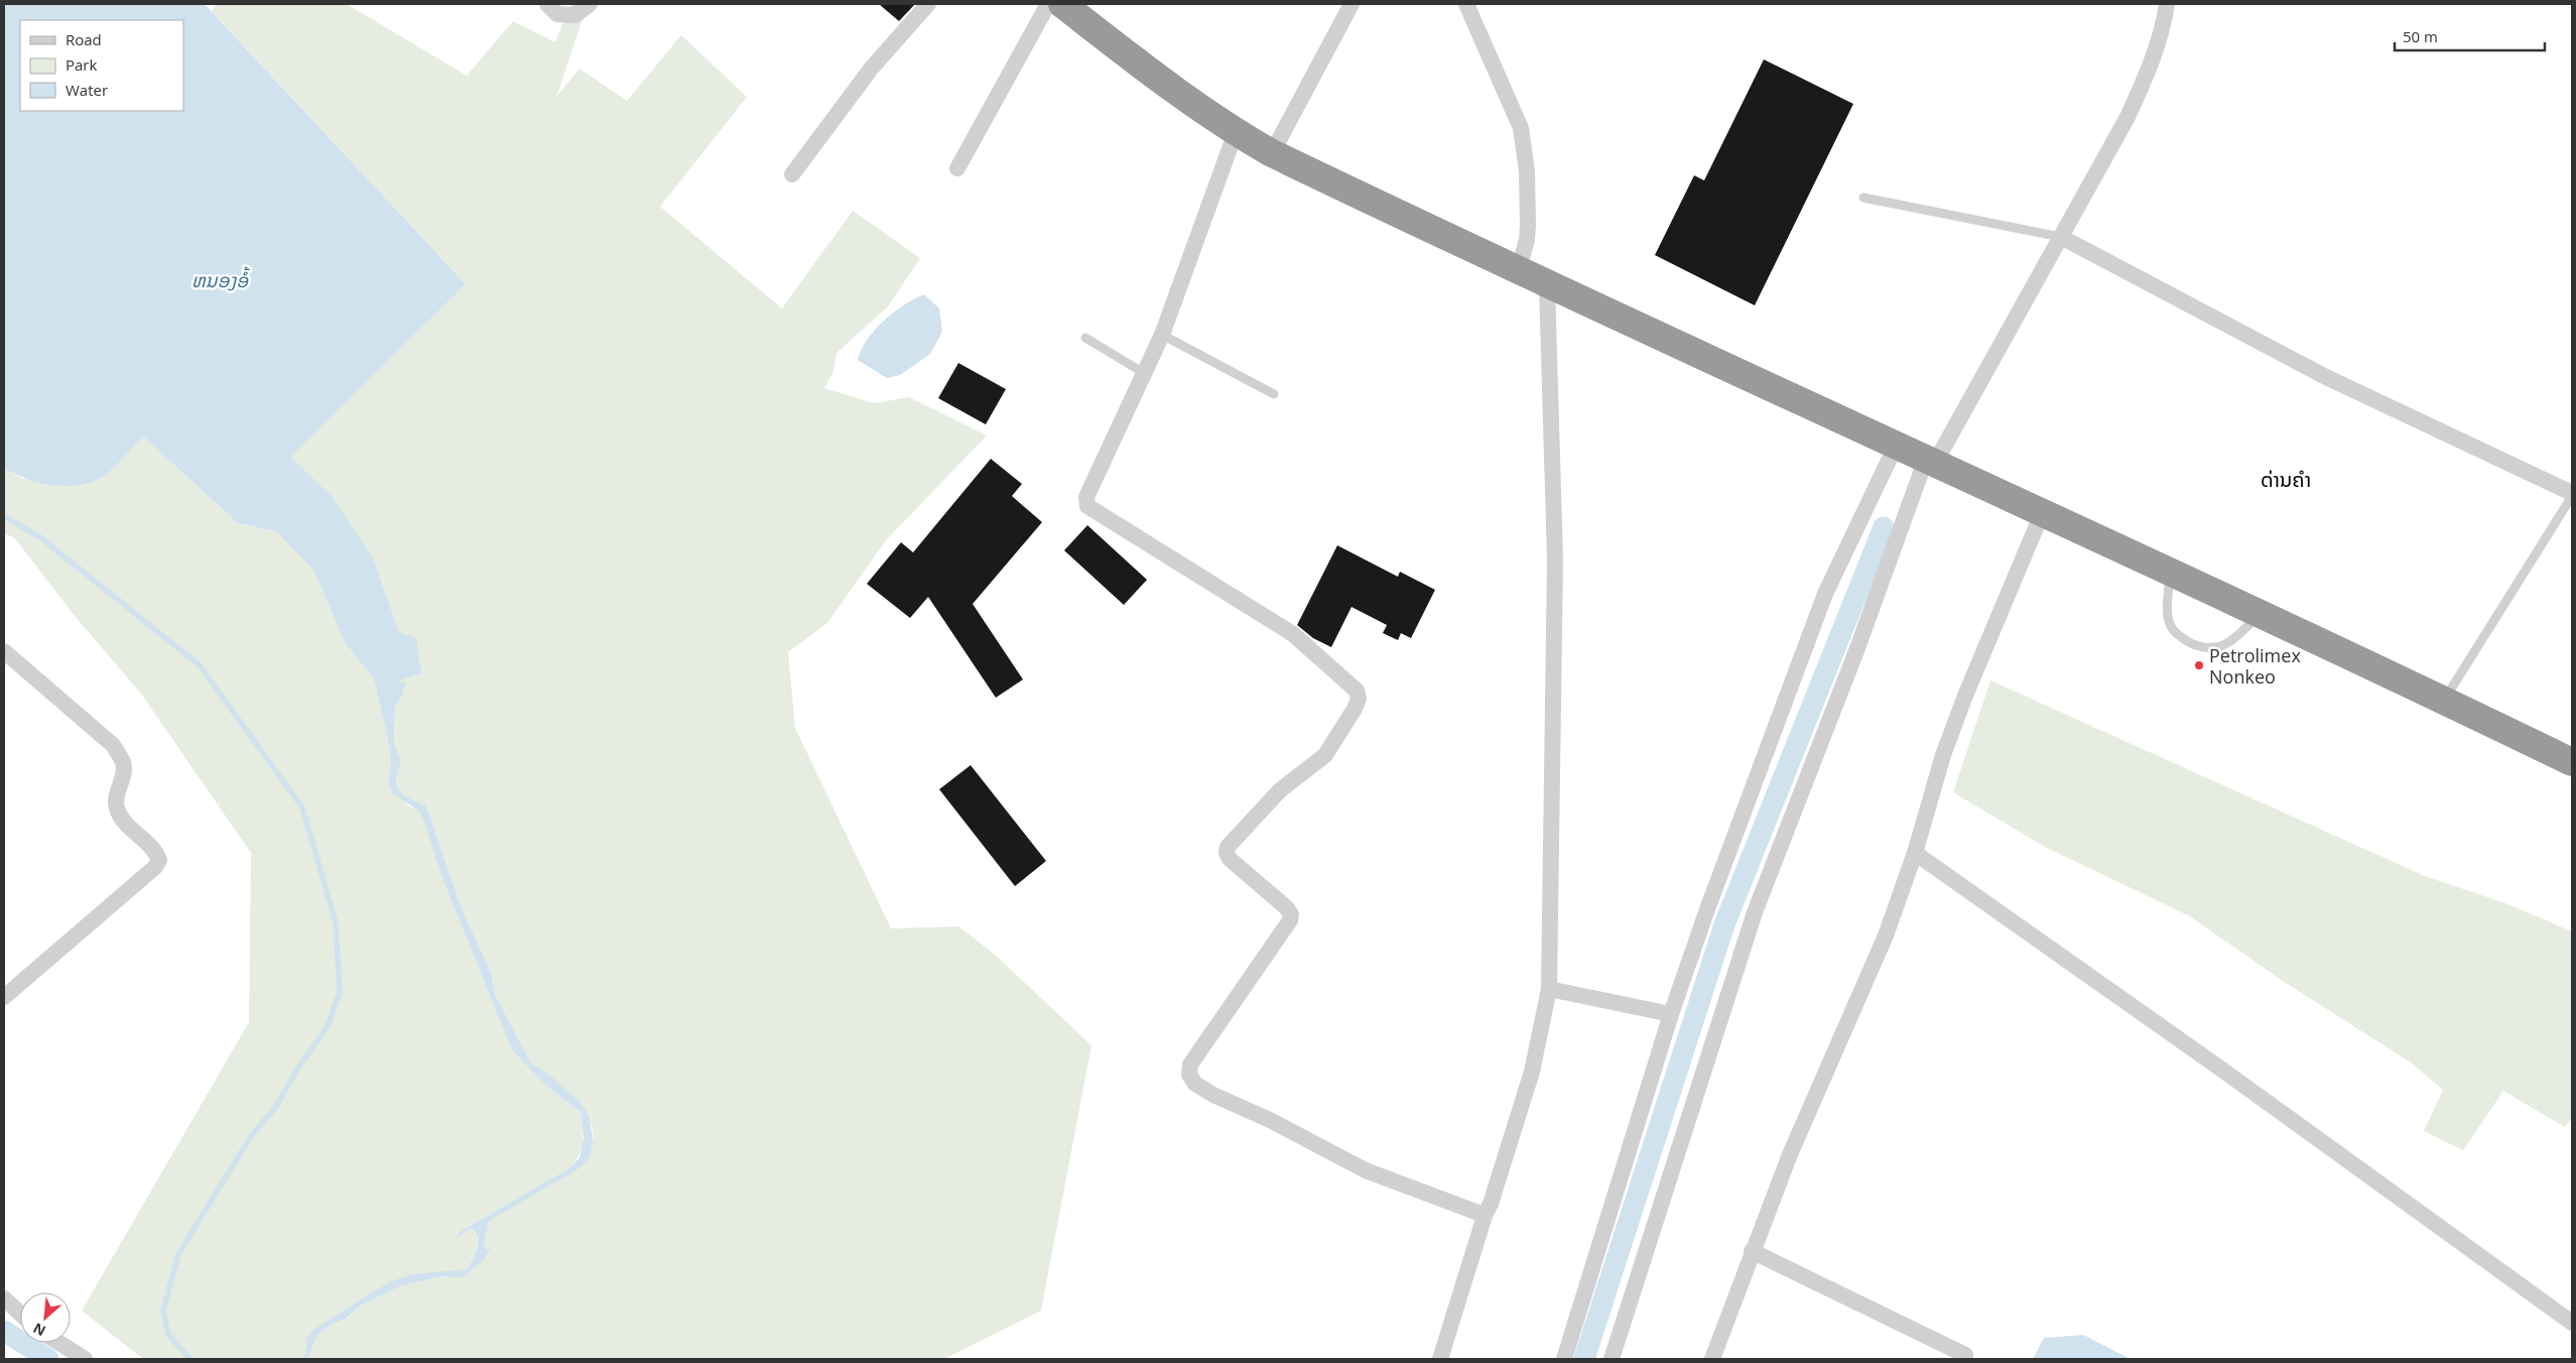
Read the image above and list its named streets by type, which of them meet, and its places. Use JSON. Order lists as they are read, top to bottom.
{
  "districts": ["ດ່ານຄໍາ"],
  "water": ["ຫນອງອໍ້"],
  "places": ["Petrolimex Nonkeo"],
  "legend": ["Road", "Park", "Water"],
  "scale_bar": "50 m",
  "north": "bottom left"
}
